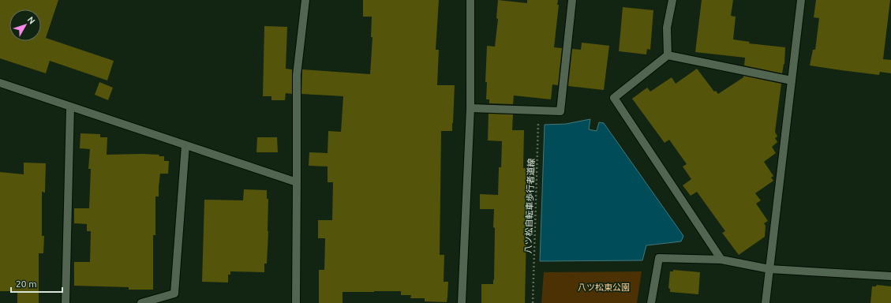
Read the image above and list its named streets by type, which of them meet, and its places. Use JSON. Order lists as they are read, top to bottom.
{
  "streets": {
    "path": ["八ツ松自転車歩行者道線"]
  },
  "parks": ["八ツ松東公園"],
  "scale_bar": "20 m",
  "north": "top right"
}
